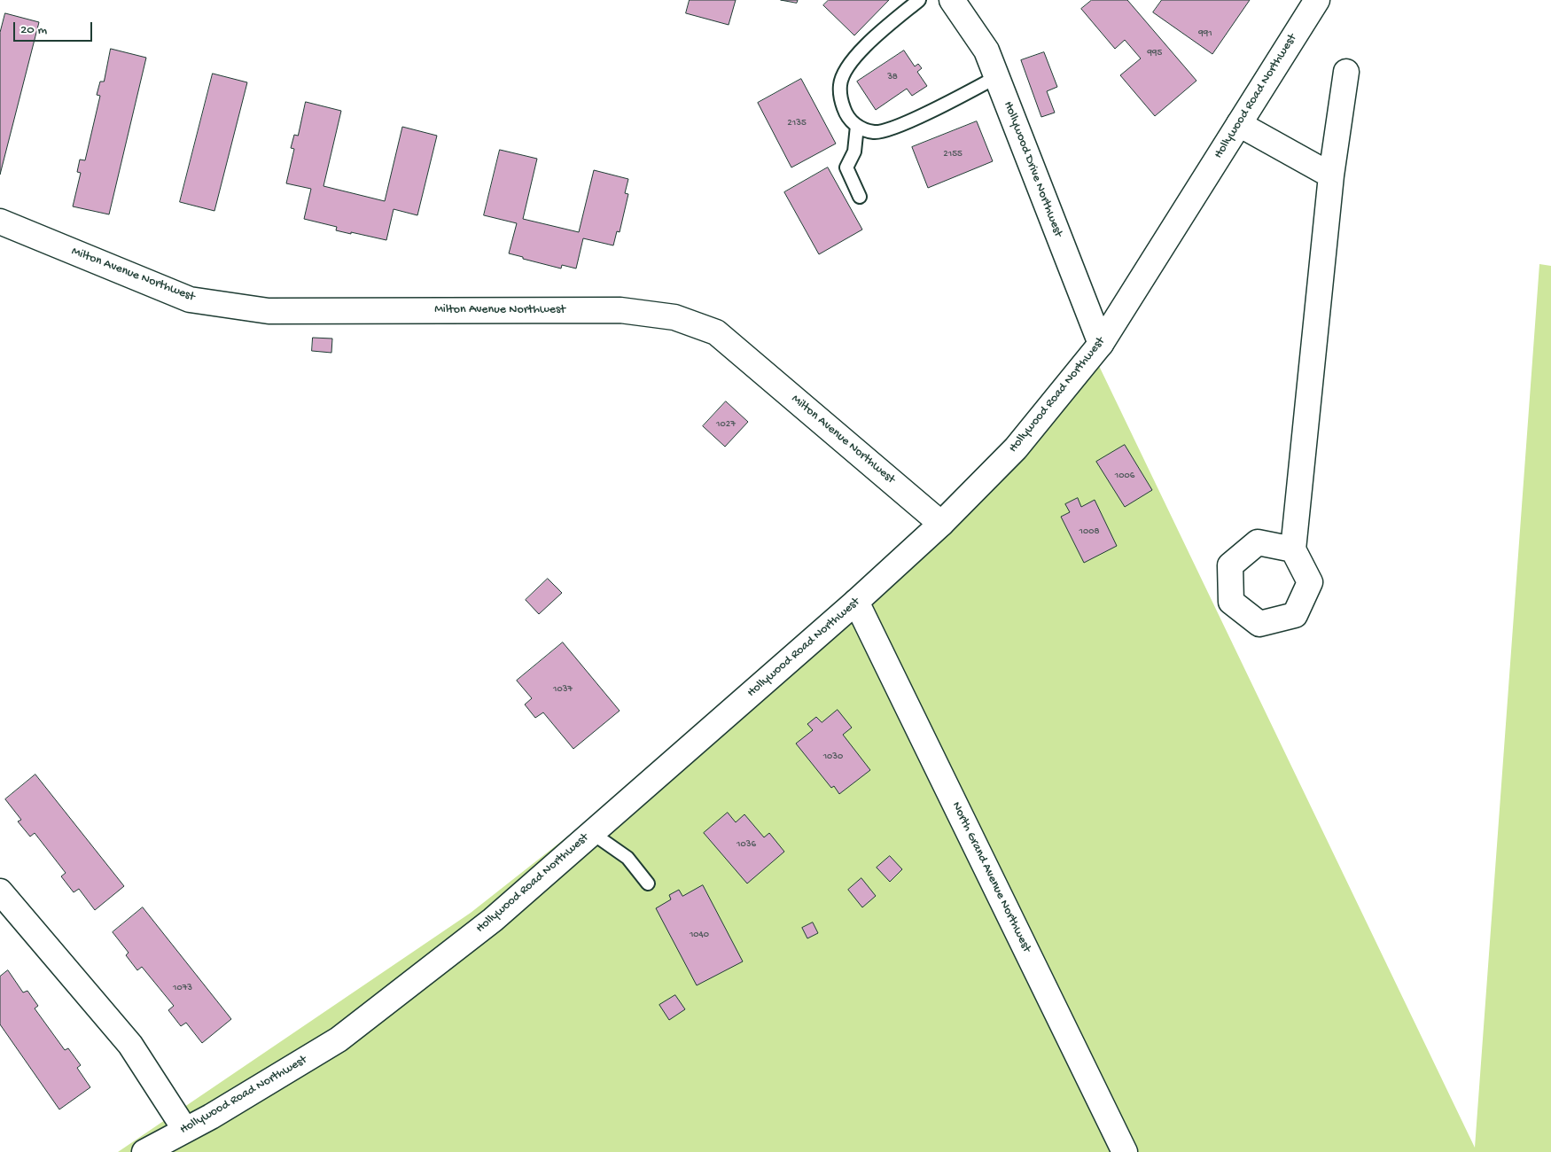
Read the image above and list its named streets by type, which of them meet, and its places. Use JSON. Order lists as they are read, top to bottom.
{
  "streets": {
    "street": [
      "Hollywood Road Northwest",
      "Hollywood Drive Northwest",
      "Milton Avenue Northwest",
      "North Grand Avenue Northwest"
    ]
  },
  "crossings": [
    ["Hollywood Road Northwest", "Hollywood Drive Northwest"],
    ["Hollywood Road Northwest", "Milton Avenue Northwest"],
    ["Hollywood Road Northwest", "North Grand Avenue Northwest"]
  ],
  "house_numbers": [
    "991",
    "995",
    "38",
    "2135",
    "2155",
    "1027",
    "1006",
    "1008",
    "1037",
    "1030",
    "1036",
    "1040",
    "1073"
  ],
  "scale_bar": "20 m"
}
